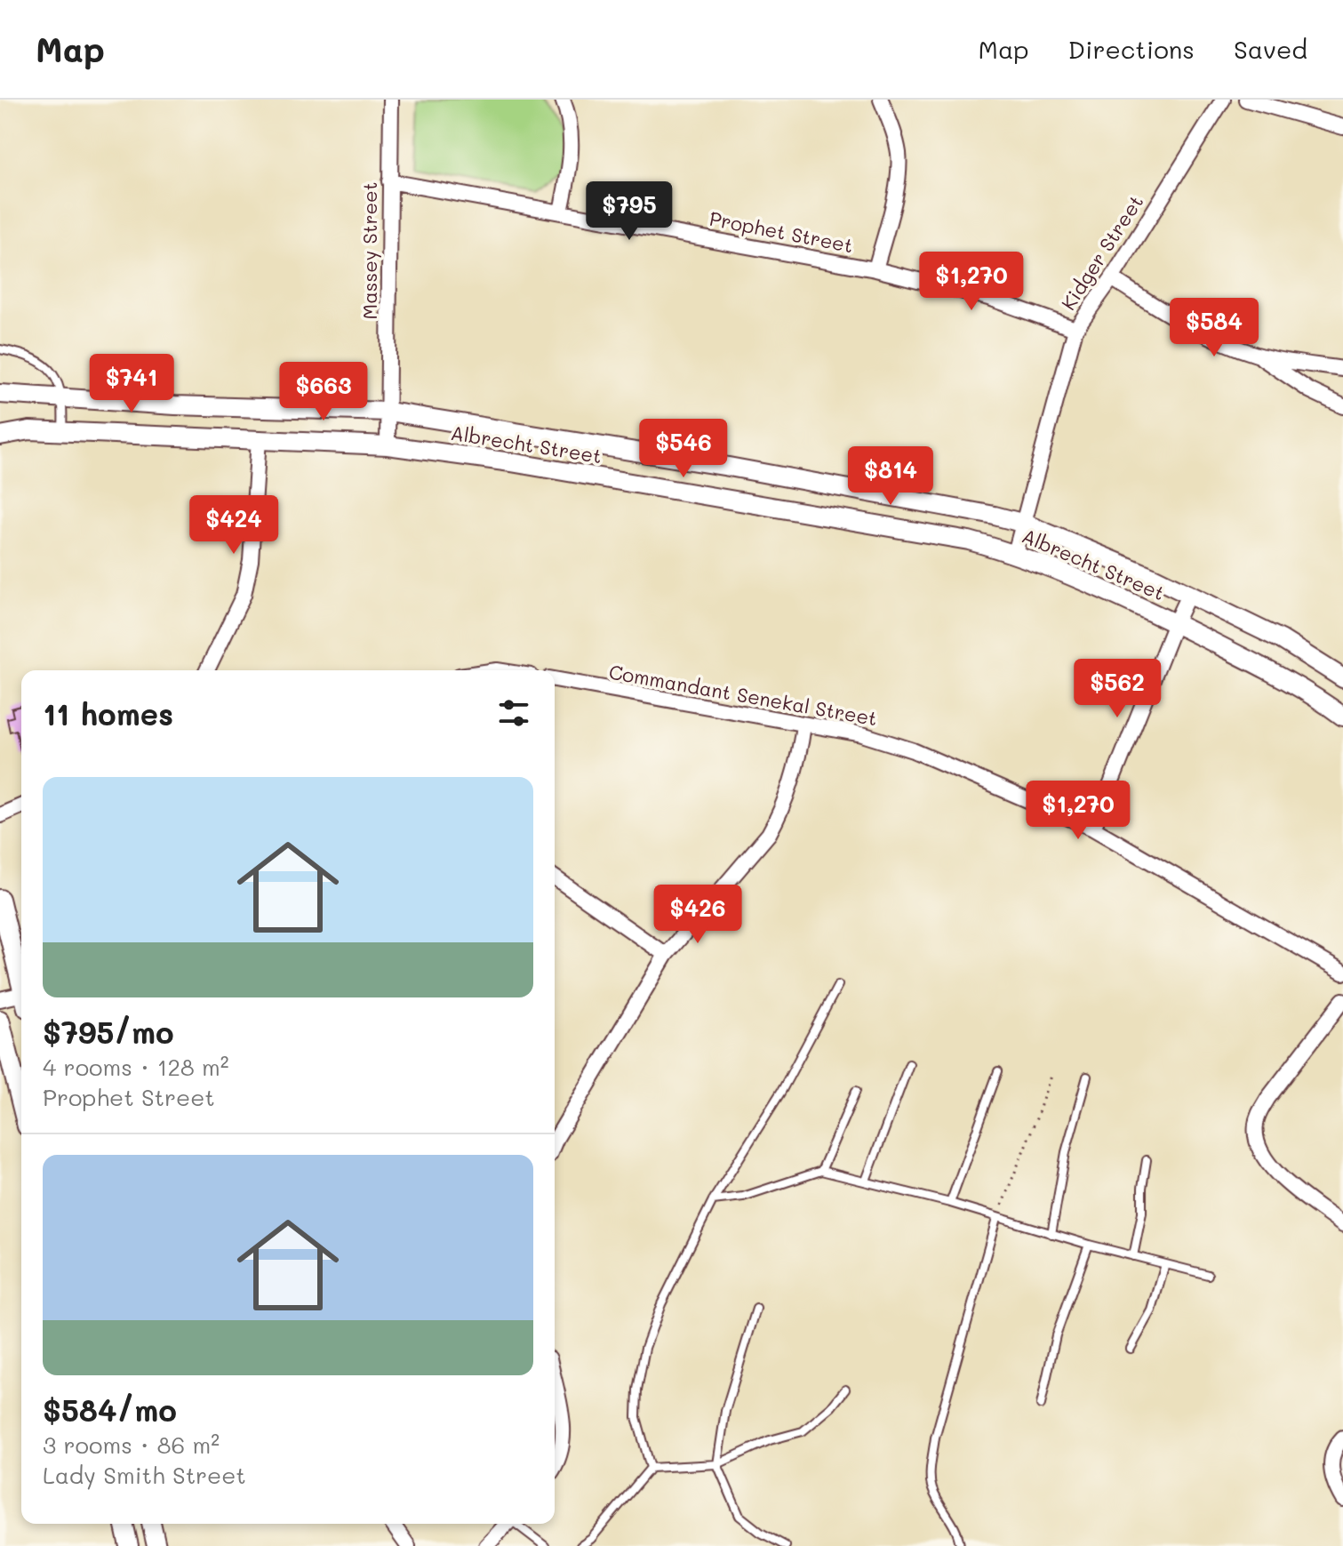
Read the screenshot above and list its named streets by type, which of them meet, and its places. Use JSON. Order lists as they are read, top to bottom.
{
  "streets": {
    "street": [
      "Prophet Street",
      "Massey Street",
      "Kidger Street",
      "Albrecht Street",
      "Commandant Senekal Street"
    ]
  },
  "crossings": [
    ["Prophet Street", "Massey Street"],
    ["Prophet Street", "Kidger Street"],
    ["Massey Street", "Albrecht Street"],
    ["Kidger Street", "Albrecht Street"]
  ],
  "page": {
    "header": "Map",
    "nav": ["Map", "Directions", "Saved"],
    "price": [
      "$795",
      "$1,270",
      "$584",
      "$741",
      "$663",
      "$546",
      "$814",
      "$424",
      "$562",
      "$1,270",
      "$426"
    ],
    "heading": "11 homes",
    "list": [
      {
        "name": "$795/mo",
        "note": "4 rooms · 128 m² · Prophet Street"
      },
      {
        "name": "$584/mo",
        "note": "3 rooms · 86 m² · Lady Smith Street"
      }
    ]
  }
}
